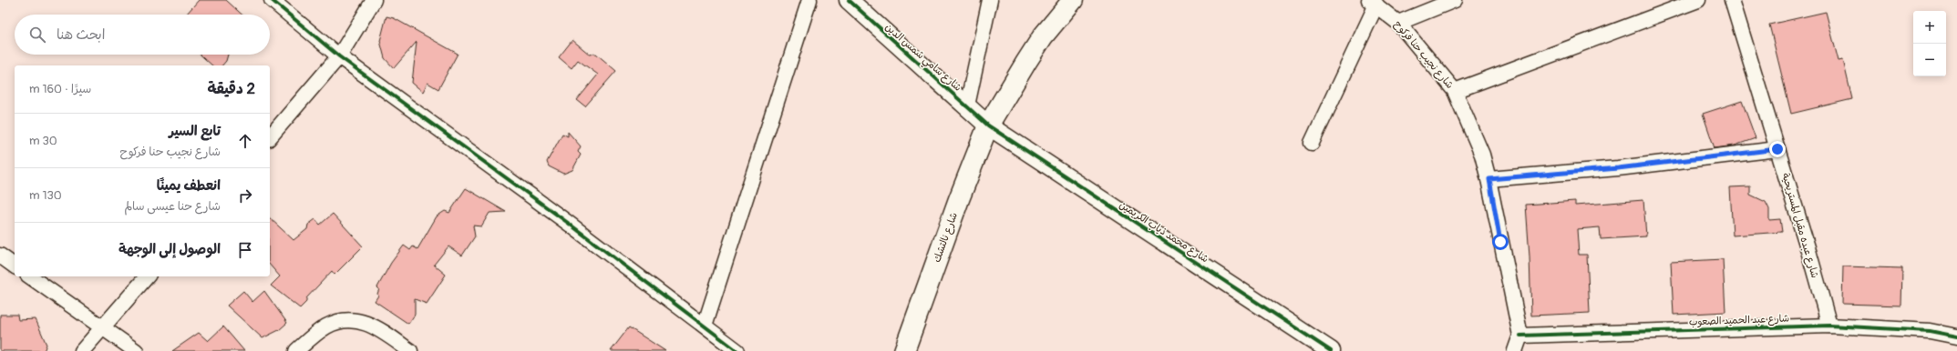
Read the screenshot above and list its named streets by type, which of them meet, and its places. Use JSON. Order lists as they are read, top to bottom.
{
  "streets": {
    "main road": ["شارع نالتشك"],
    "street": [
      "شارع نجيب حنا فركوح",
      "شارع سامي شمس الدين",
      "شارع عبده مقبل المستريحية",
      "شارع محمد ذياب الكريمين",
      "شارع عبد الحميد الصعوب"
    ]
  },
  "crossings": [
    ["شارع نجيب حنا فركوح", "شارع عبد الحميد الصعوب"],
    ["شارع سامي شمس الدين", "شارع محمد ذياب الكريمين"],
    ["شارع سامي شمس الدين", "شارع نالتشك"],
    ["شارع عبده مقبل المستريحية", "شارع عبد الحميد الصعوب"],
    ["شارع محمد ذياب الكريمين", "شارع نالتشك"]
  ],
  "page": {
    "map_buttons": ["+", "−"],
    "search": "ابحث هنا",
    "heading": ["2 دقيقة", "سيرًا · 160 m"],
    "list": [
      ["تابع السير", "شارع نجيب حنا فركوح", "30 m"],
      ["انعطف يمينًا", "شارع حنا عيسى سالم", "130 m"],
      "الوصول إلى الوجهة"
    ]
  }
}
